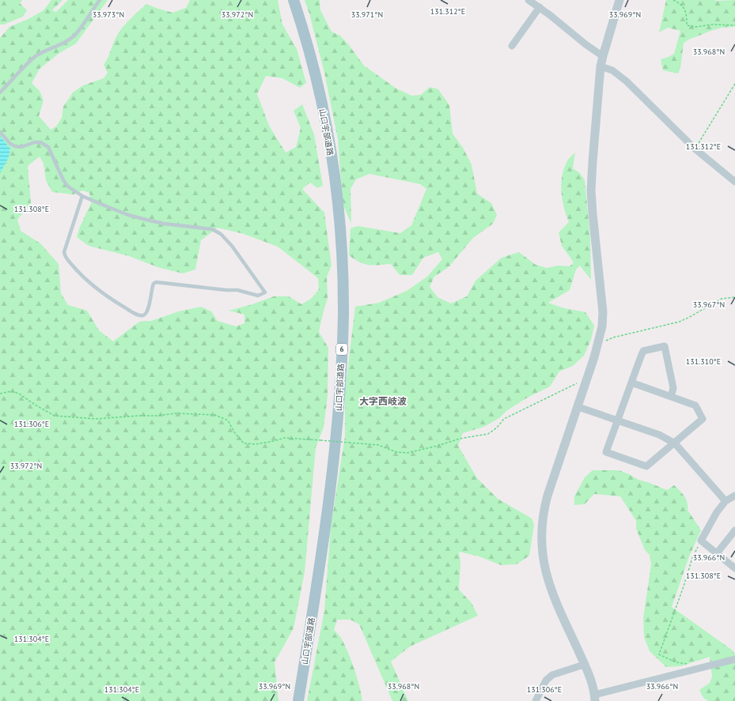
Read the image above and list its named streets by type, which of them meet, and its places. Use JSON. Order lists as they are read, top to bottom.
{
  "streets": {
    "main road": ["山口宇部道路", "6"]
  },
  "districts": ["大字西岐波"],
  "coordinates": [
    "131.312°E",
    "33.973°N",
    "33.972°N",
    "33.971°N",
    "33.969°N",
    "33.968°N",
    "131.308°E",
    "33.967°N",
    "131.310°E",
    "131.306°E",
    "33.966°N",
    "131.304°E"
  ]
}
